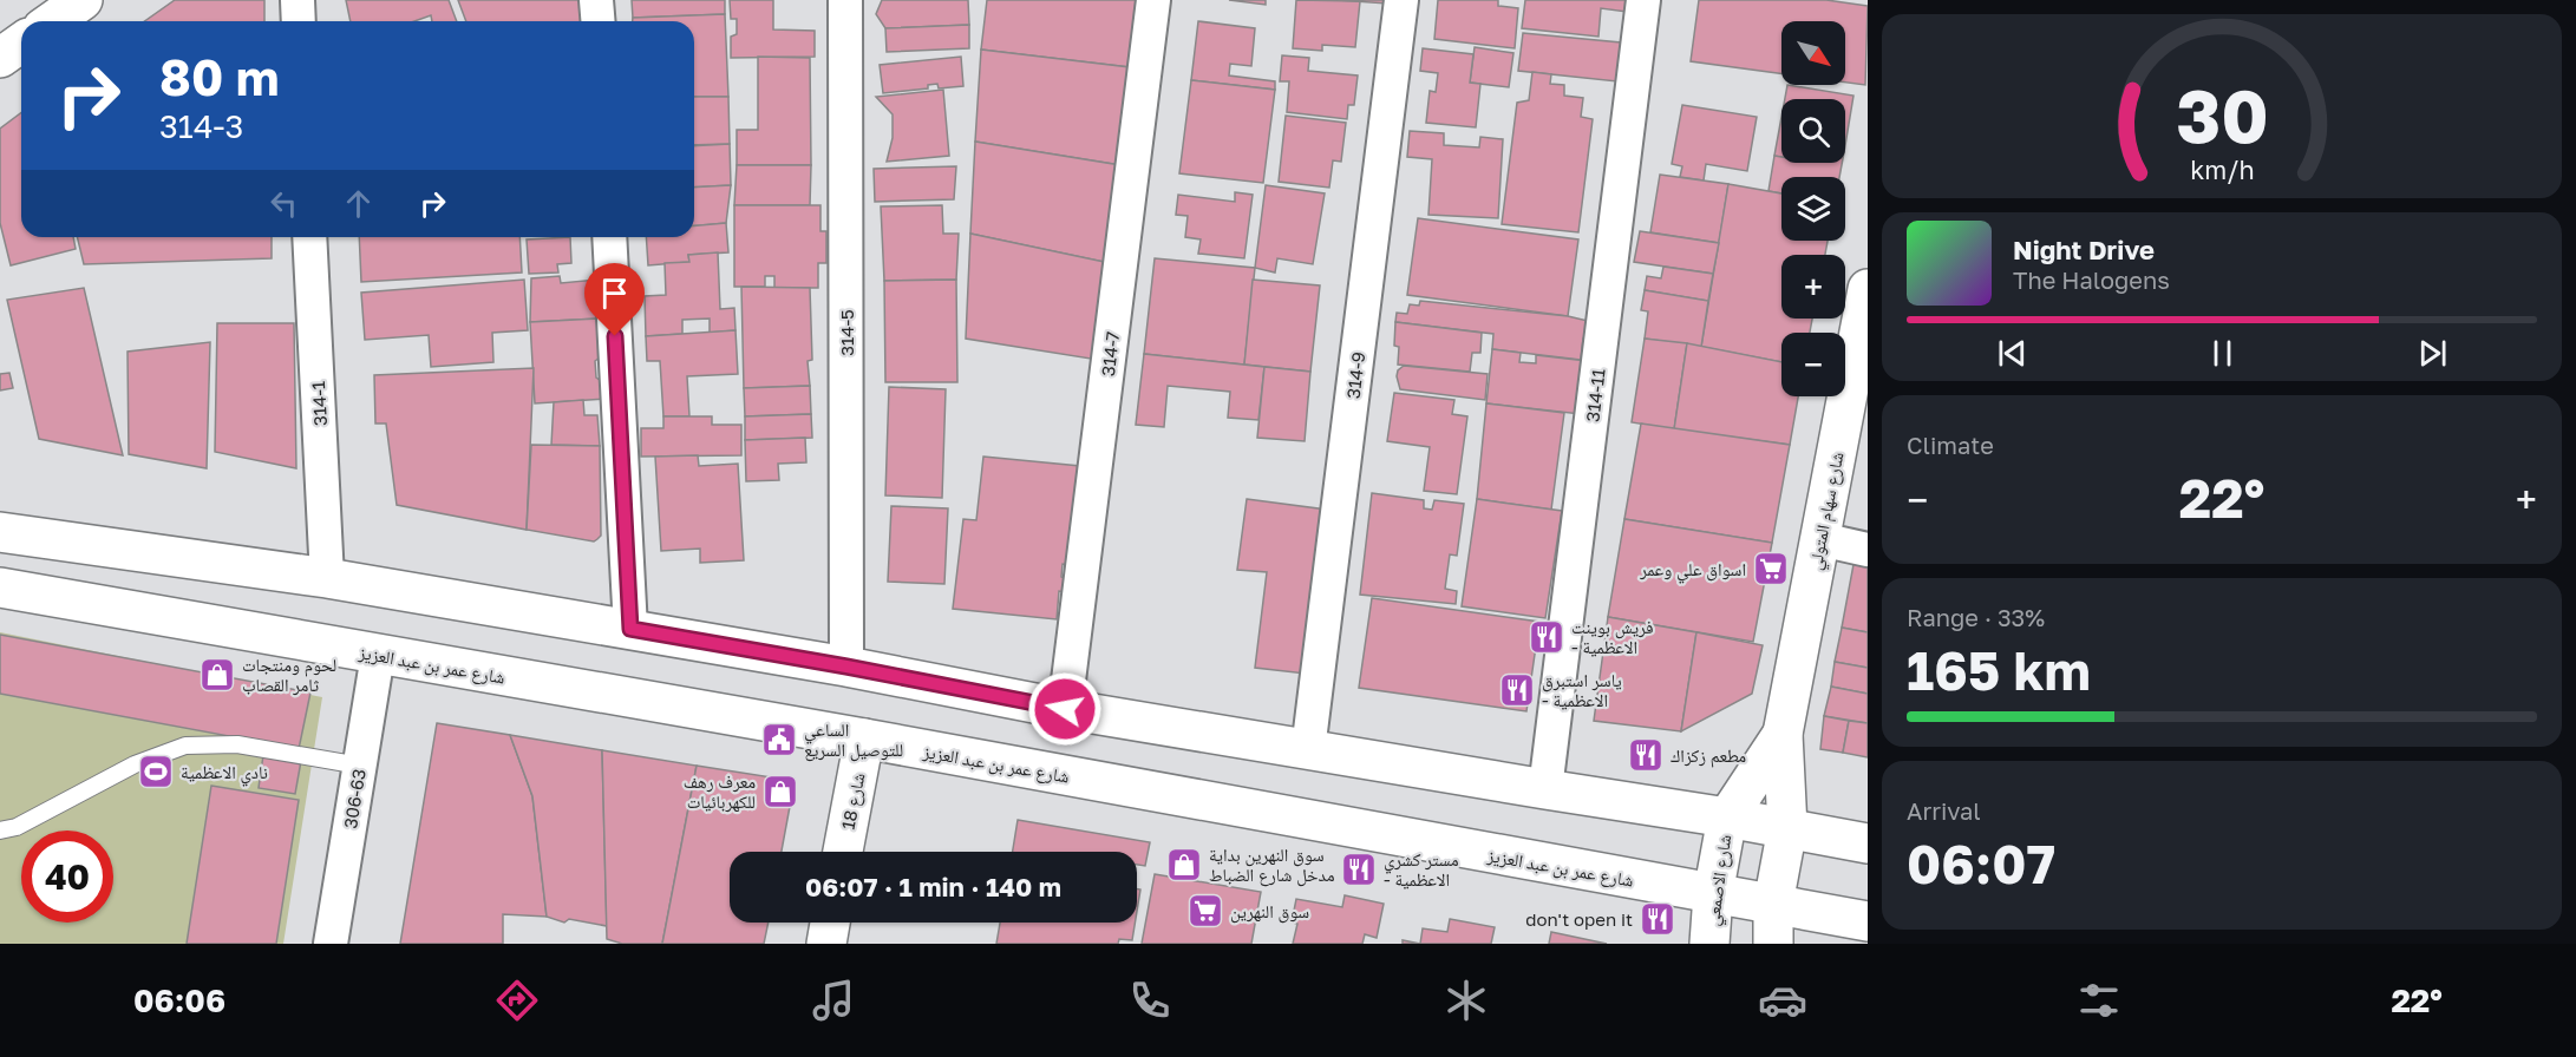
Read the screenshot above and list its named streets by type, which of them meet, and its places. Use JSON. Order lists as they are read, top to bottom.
{
  "streets": {
    "street": [
      "314-5",
      "314-7",
      "314-9",
      "314-11",
      "314-1",
      "شارع سهام المتولي",
      "شارع عمر بن عبد العزيز",
      "306-63",
      "شارع 18",
      "شارع الاصمعي"
    ]
  },
  "crossings": [
    ["شارع سهام المتولي", "شارع الاصمعي"],
    ["شارع عمر بن عبد العزيز", "306-63"],
    ["شارع عمر بن عبد العزيز", "شارع 18"],
    ["شارع عمر بن عبد العزيز", "شارع الاصمعي"]
  ],
  "places": {
    "supermarket": ["اسواق علي وعمر", "سوق النهرين"],
    "restaurant": [
      "فريش بوينت - الاعظمية",
      "ياسر استبرق - الاعظمية",
      "مطعم زكزاك",
      "مستر كشري - الاعظمية",
      "don't open it"
    ],
    "shop": ["لحوم ومنتجات ثامر القصاب", "معرف رهف للكهربائيات", "سوق النهرين بداية مدخل شارع الضباط"],
    "public building": ["الساعي للتوصيل السريع"],
    "sports": ["نادي الاعظمية"]
  },
  "north": "bottom right",
  "page": {
    "map_buttons": ["+", "−"],
    "turn": ["80 m", "314-3"],
    "song": ["Night Drive", "The Halogens"],
    "tile": [
      "Climate",
      ["Range · 33%", "165 km"],
      ["Arrival", "06:07"]
    ],
    "heat": ["−", "22°", "+"],
    "limit": "40",
    "trip": "06:07 · 1 min · 140 m",
    "tabs": ["06:06", "22°"],
    "gauge": ["30", "km/h"]
  }
}
